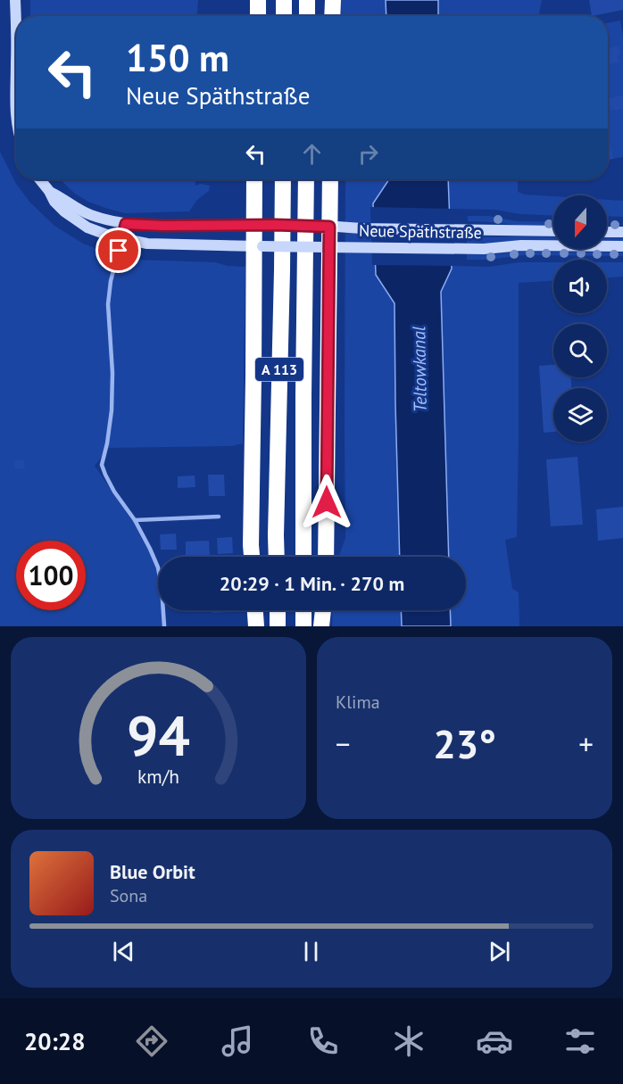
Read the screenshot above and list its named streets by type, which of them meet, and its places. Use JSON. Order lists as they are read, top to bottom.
{
  "streets": {
    "highway": ["A 113"],
    "main road": ["Neue Späthstraße"]
  },
  "water": ["Teltowkanal"],
  "north": "bottom",
  "page": {
    "turn": ["150 m", "Neue Späthstraße"],
    "limit": "100",
    "trip": "20:29 · 1 Min. · 270 m",
    "tile": "Klima",
    "heat": ["−", "23°", "+"],
    "song": ["Blue Orbit", "Sona"],
    "tabs": "20:28",
    "gauge": ["94", "km/h"]
  }
}
